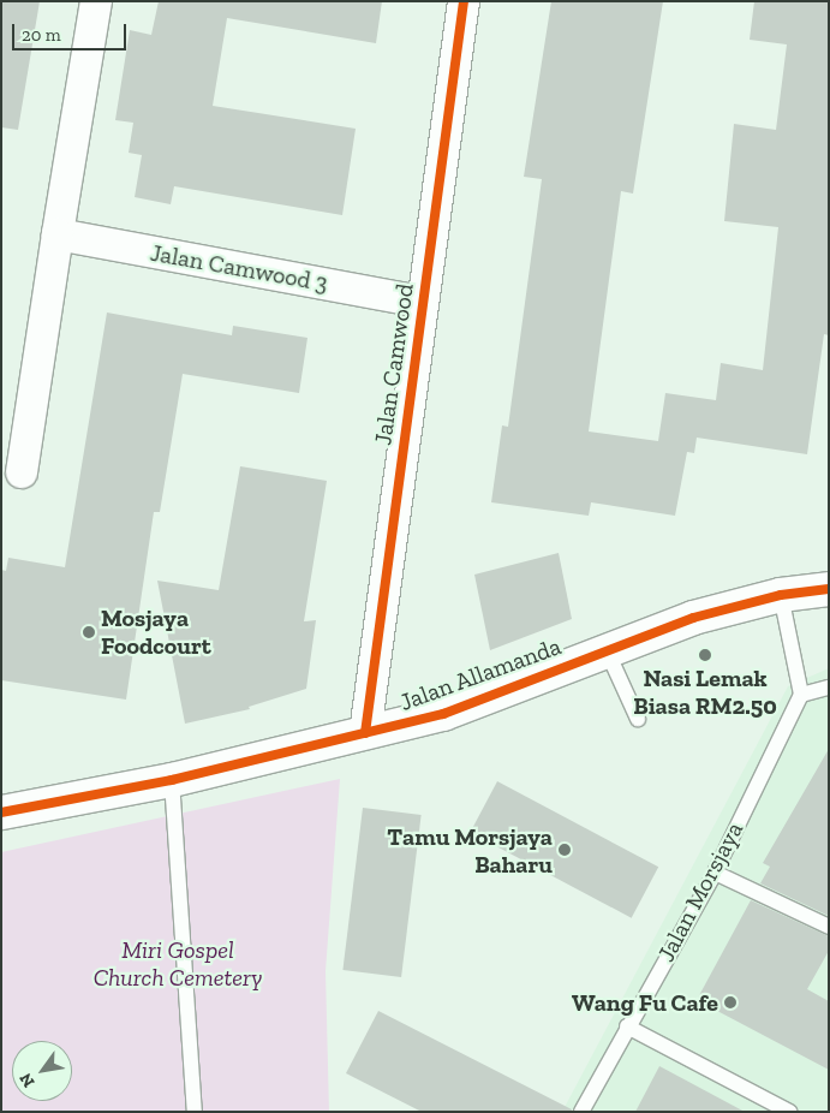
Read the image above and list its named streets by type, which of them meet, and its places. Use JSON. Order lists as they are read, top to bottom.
{
  "streets": {
    "street": ["Jalan Camwood 3", "Jalan Camwood", "Jalan Allamanda"],
    "lane": ["Jalan Morsjaya"]
  },
  "crossings": [
    ["Jalan Camwood 3", "Jalan Camwood"],
    ["Jalan Camwood", "Jalan Allamanda"]
  ],
  "parks": ["Miri Gospel Church Cemetery"],
  "places": [
    "Mosjaya Foodcourt",
    "Nasi Lemak Biasa RM2.50",
    "Tamu Morsjaya Baharu",
    "Wang Fu Cafe"
  ],
  "scale_bar": "20 m",
  "north": "bottom left"
}
